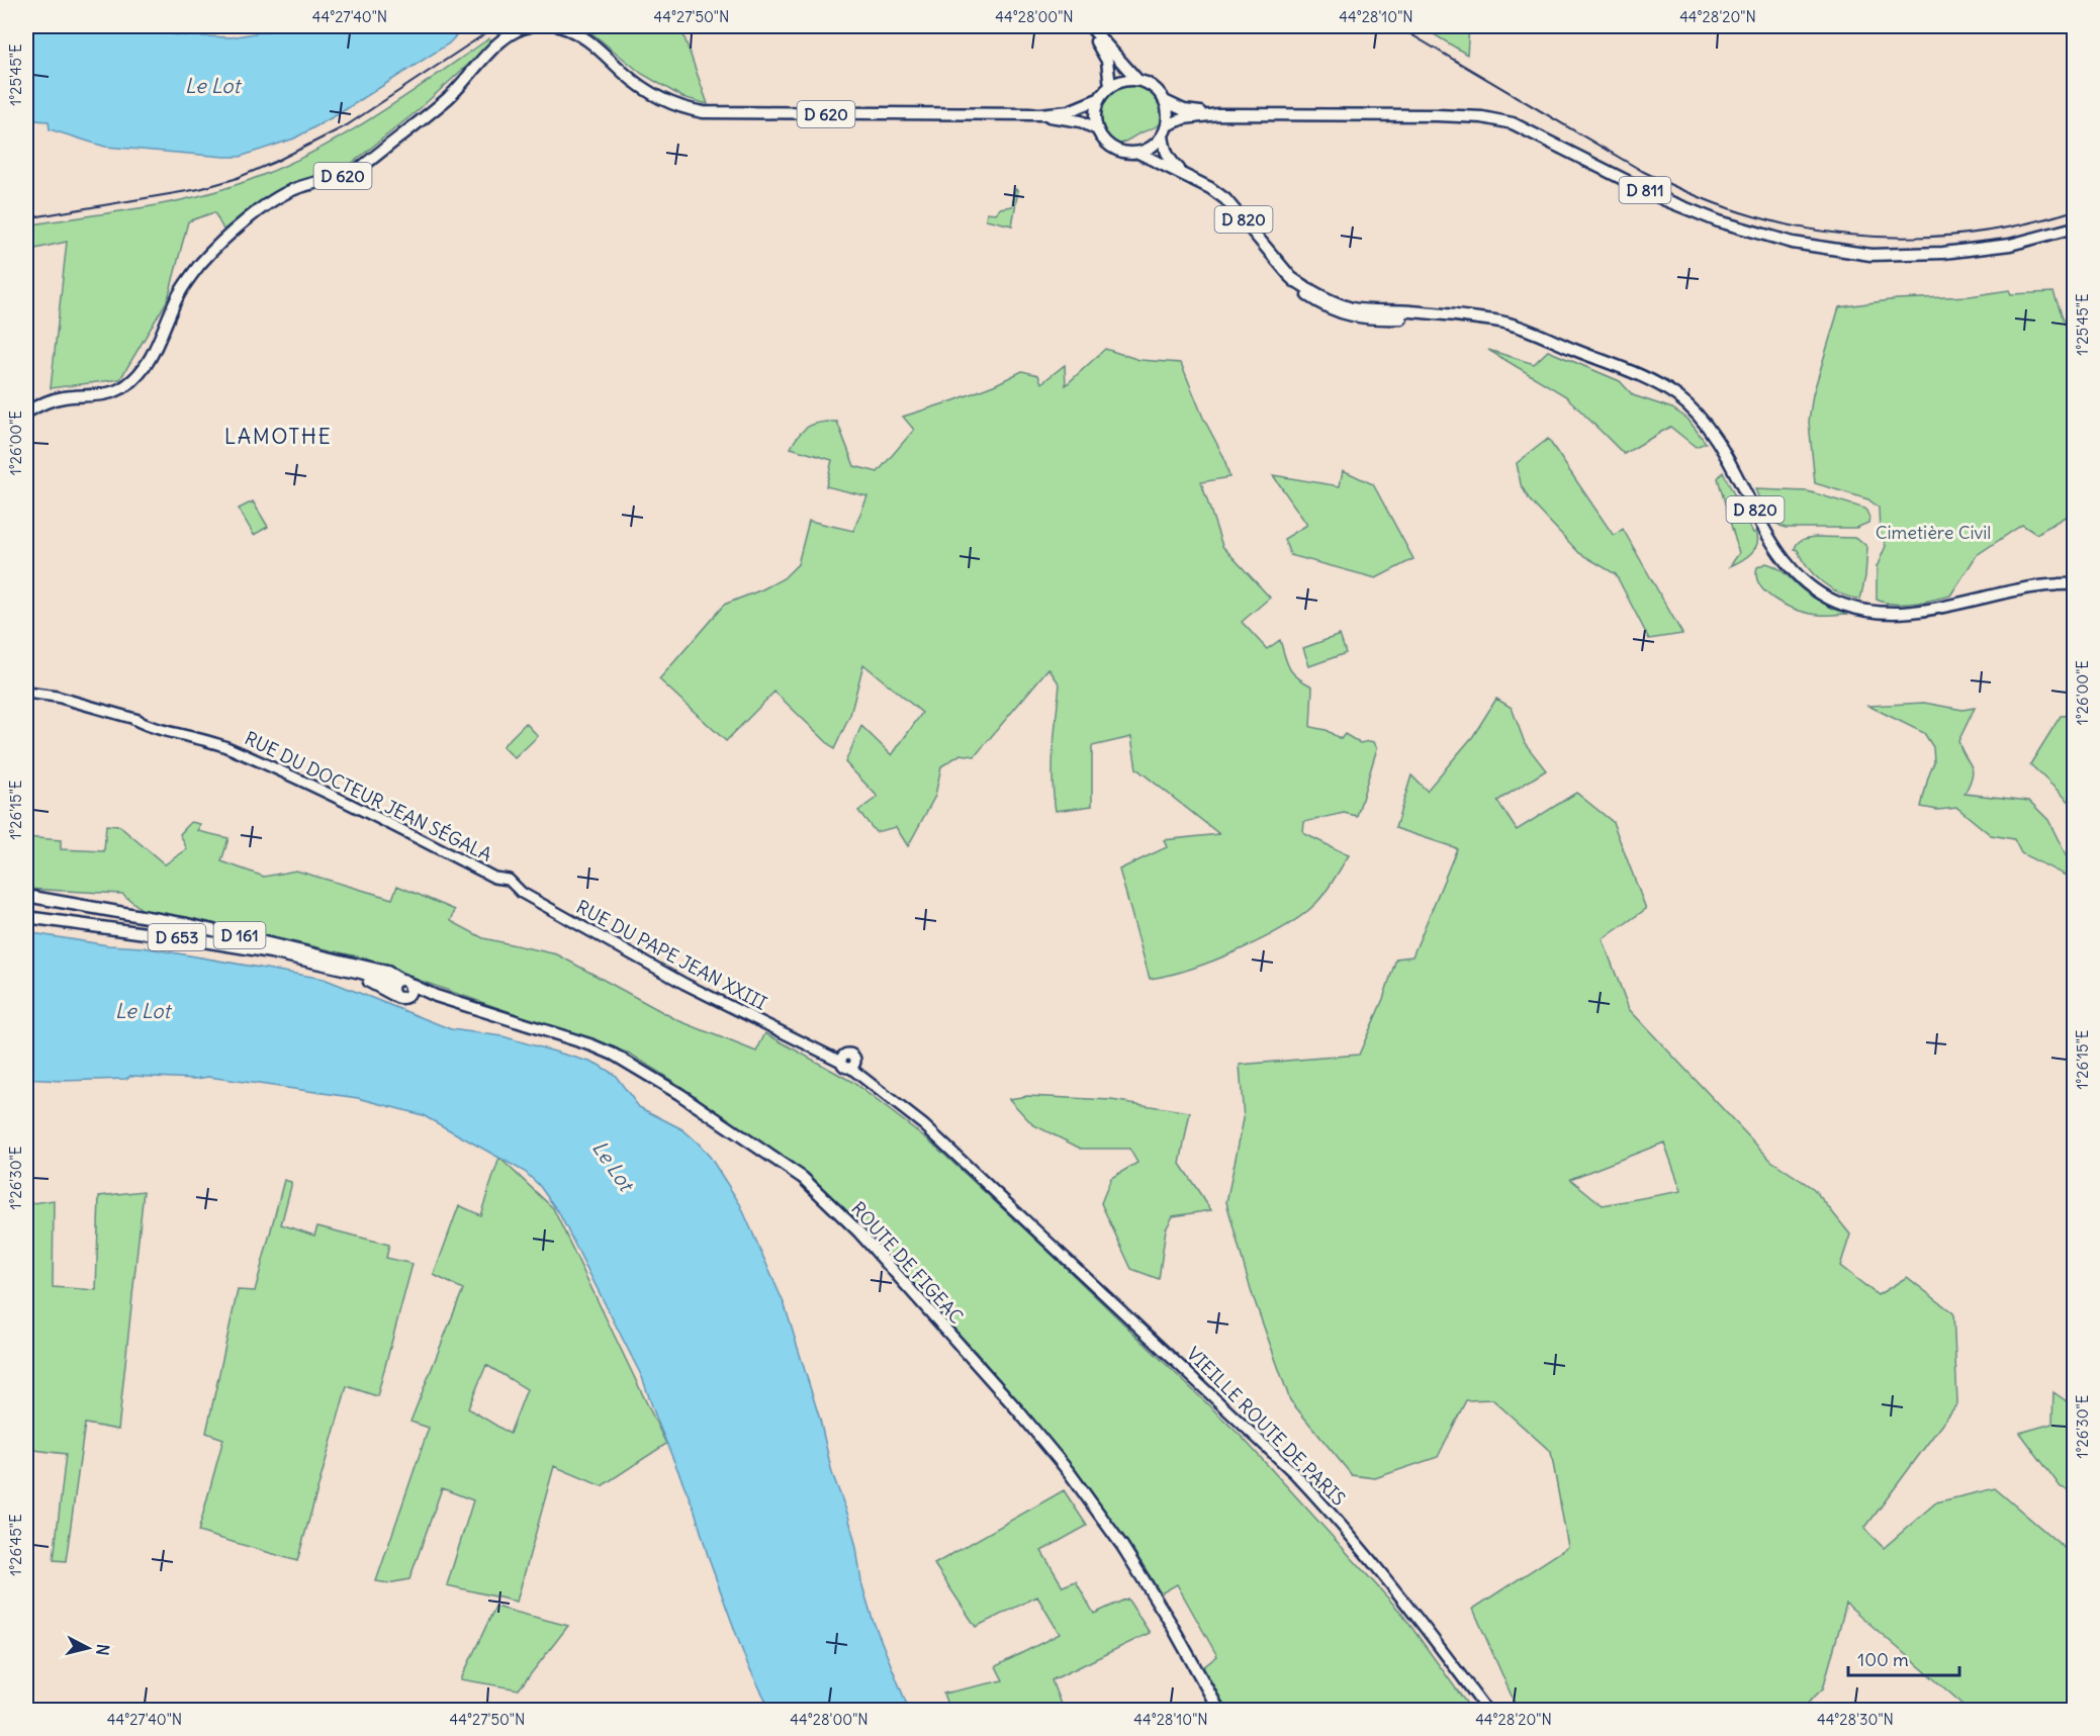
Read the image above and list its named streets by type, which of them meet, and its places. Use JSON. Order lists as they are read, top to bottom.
{
  "streets": {
    "main road": [
      "D 620",
      "D 811",
      "D 820",
      "D 161",
      "D 653",
      "ROUTE DE FIGEAC"
    ],
    "street": ["RUE DU DOCTEUR JEAN SÉGALA", "RUE DU PAPE JEAN XXIII", "VIEILLE ROUTE DE PARIS"]
  },
  "crossings": [
    ["D 620", "D 811"],
    ["D 620", "D 820"],
    ["D 811", "D 820"],
    ["RUE DU DOCTEUR JEAN SÉGALA", "RUE DU PAPE JEAN XXIII"],
    ["D 161", "D 653"],
    ["D 161", "ROUTE DE FIGEAC"],
    ["D 653", "ROUTE DE FIGEAC"],
    ["RUE DU PAPE JEAN XXIII", "VIEILLE ROUTE DE PARIS"]
  ],
  "districts": ["LAMOTHE"],
  "water": ["Le Lot"],
  "parks": ["Cimetière Civil"],
  "scale_bar": "100 m",
  "north": "right",
  "coordinates": [
    "44°27'40\"N",
    "44°27'50\"N",
    "44°28'00\"N",
    "44°28'10\"N",
    "44°28'20\"N",
    "1°25'45\"E",
    "1°26'00\"E",
    "1°26'15\"E",
    "1°26'30\"E",
    "1°26'45\"E",
    "44°28'30\"N"
  ]
}
